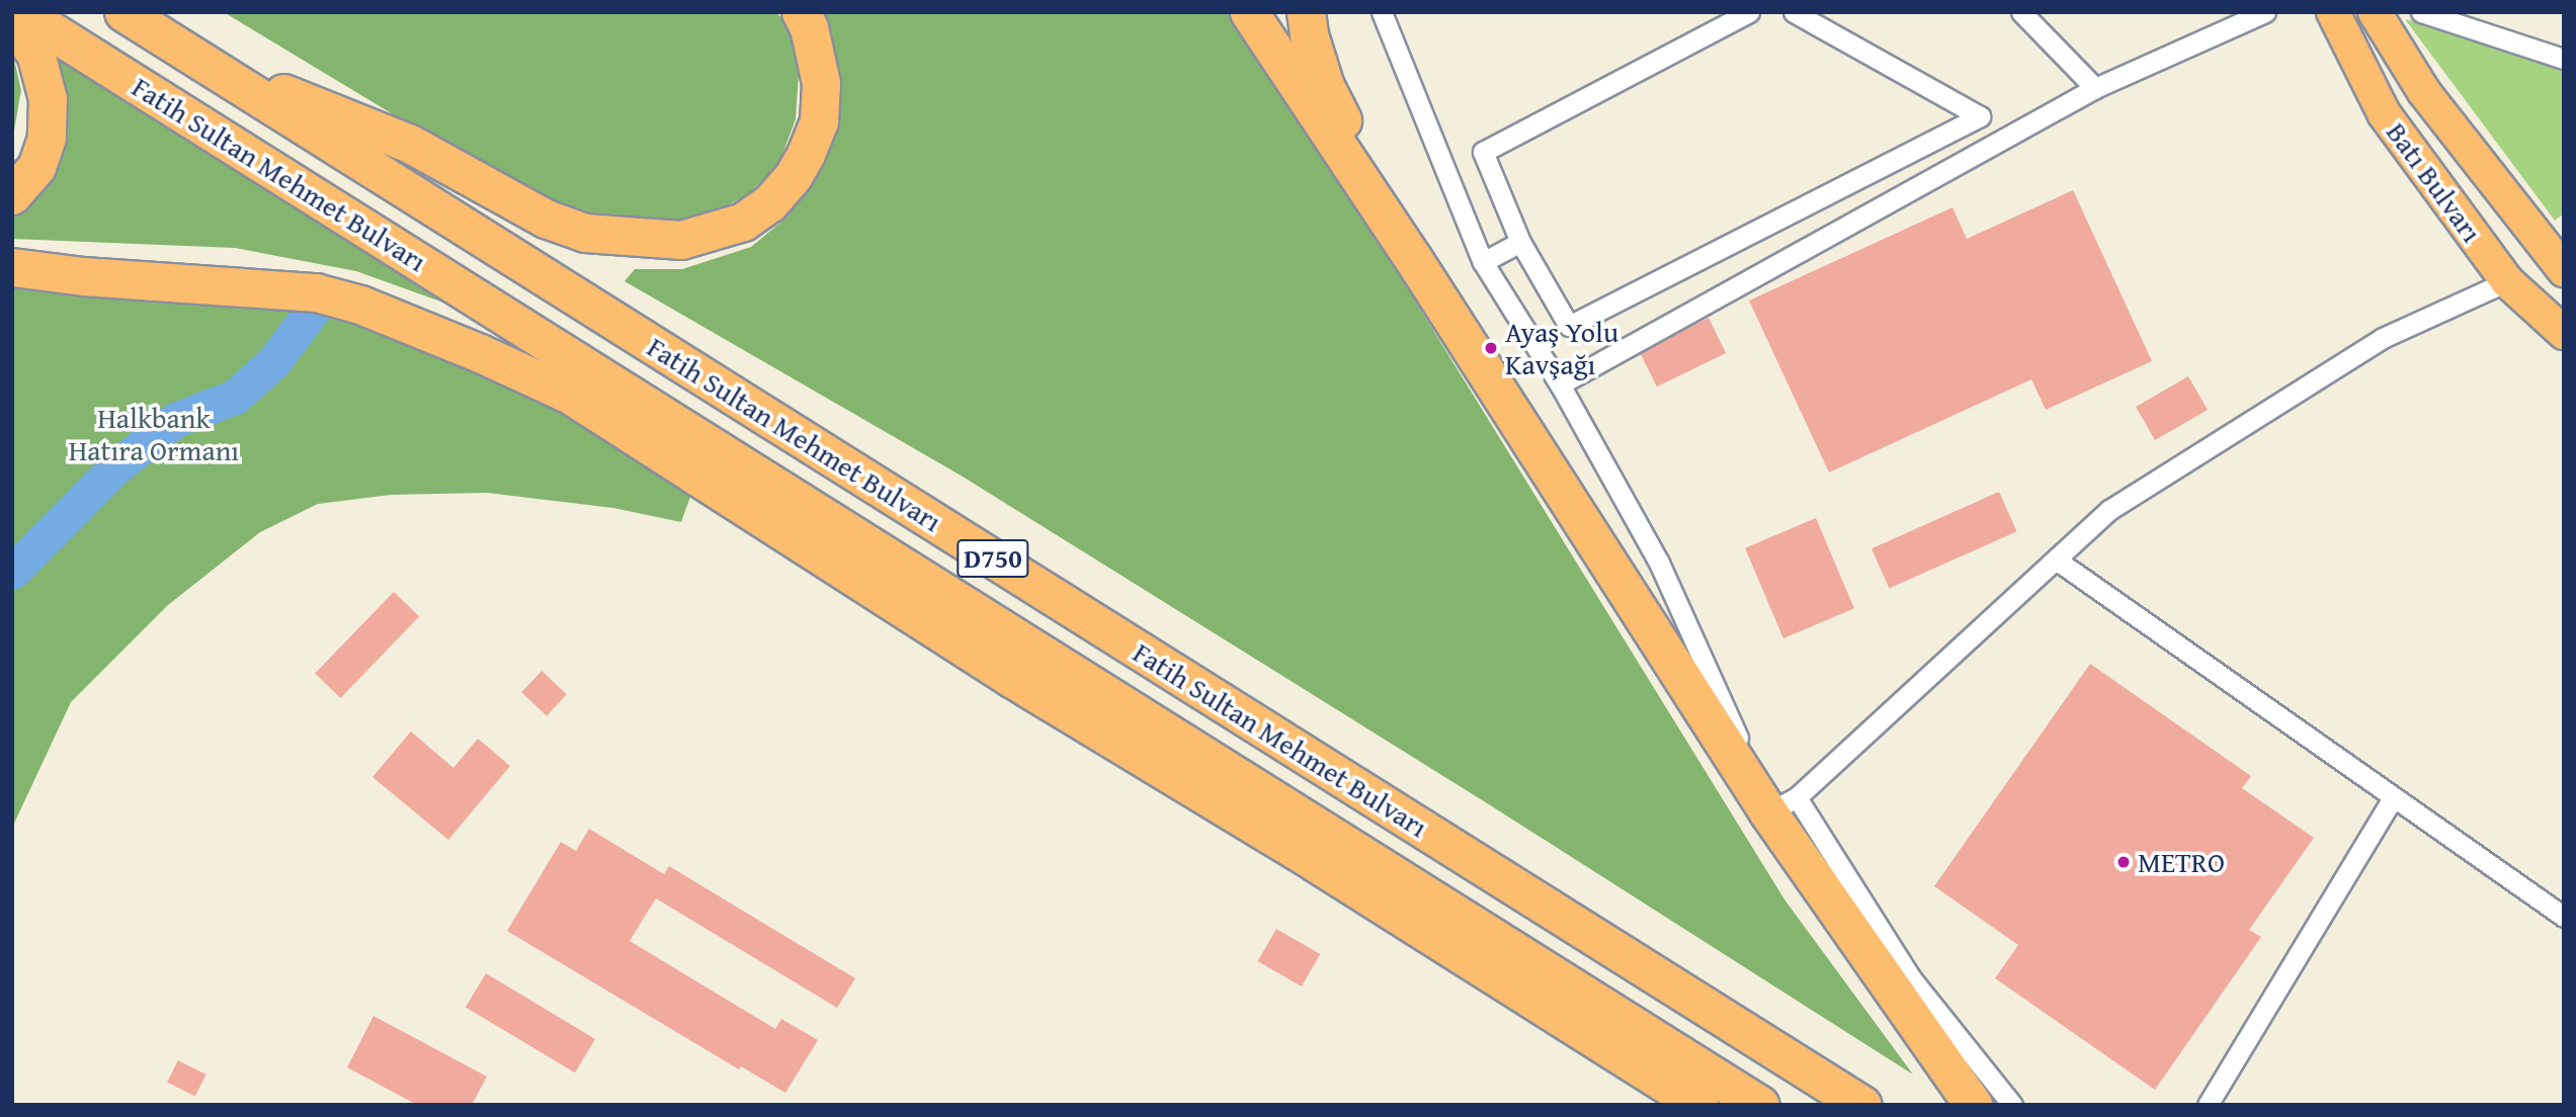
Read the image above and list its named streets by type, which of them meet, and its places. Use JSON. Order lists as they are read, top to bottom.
{
  "streets": {
    "highway": ["Fatih Sultan Mehmet Bulvarı", "D750"],
    "main road": ["Batı Bulvarı"]
  },
  "parks": ["Halkbank Hatıra Ormanı"],
  "places": ["Ayaş Yolu Kavşağı", "METRO"]
}
